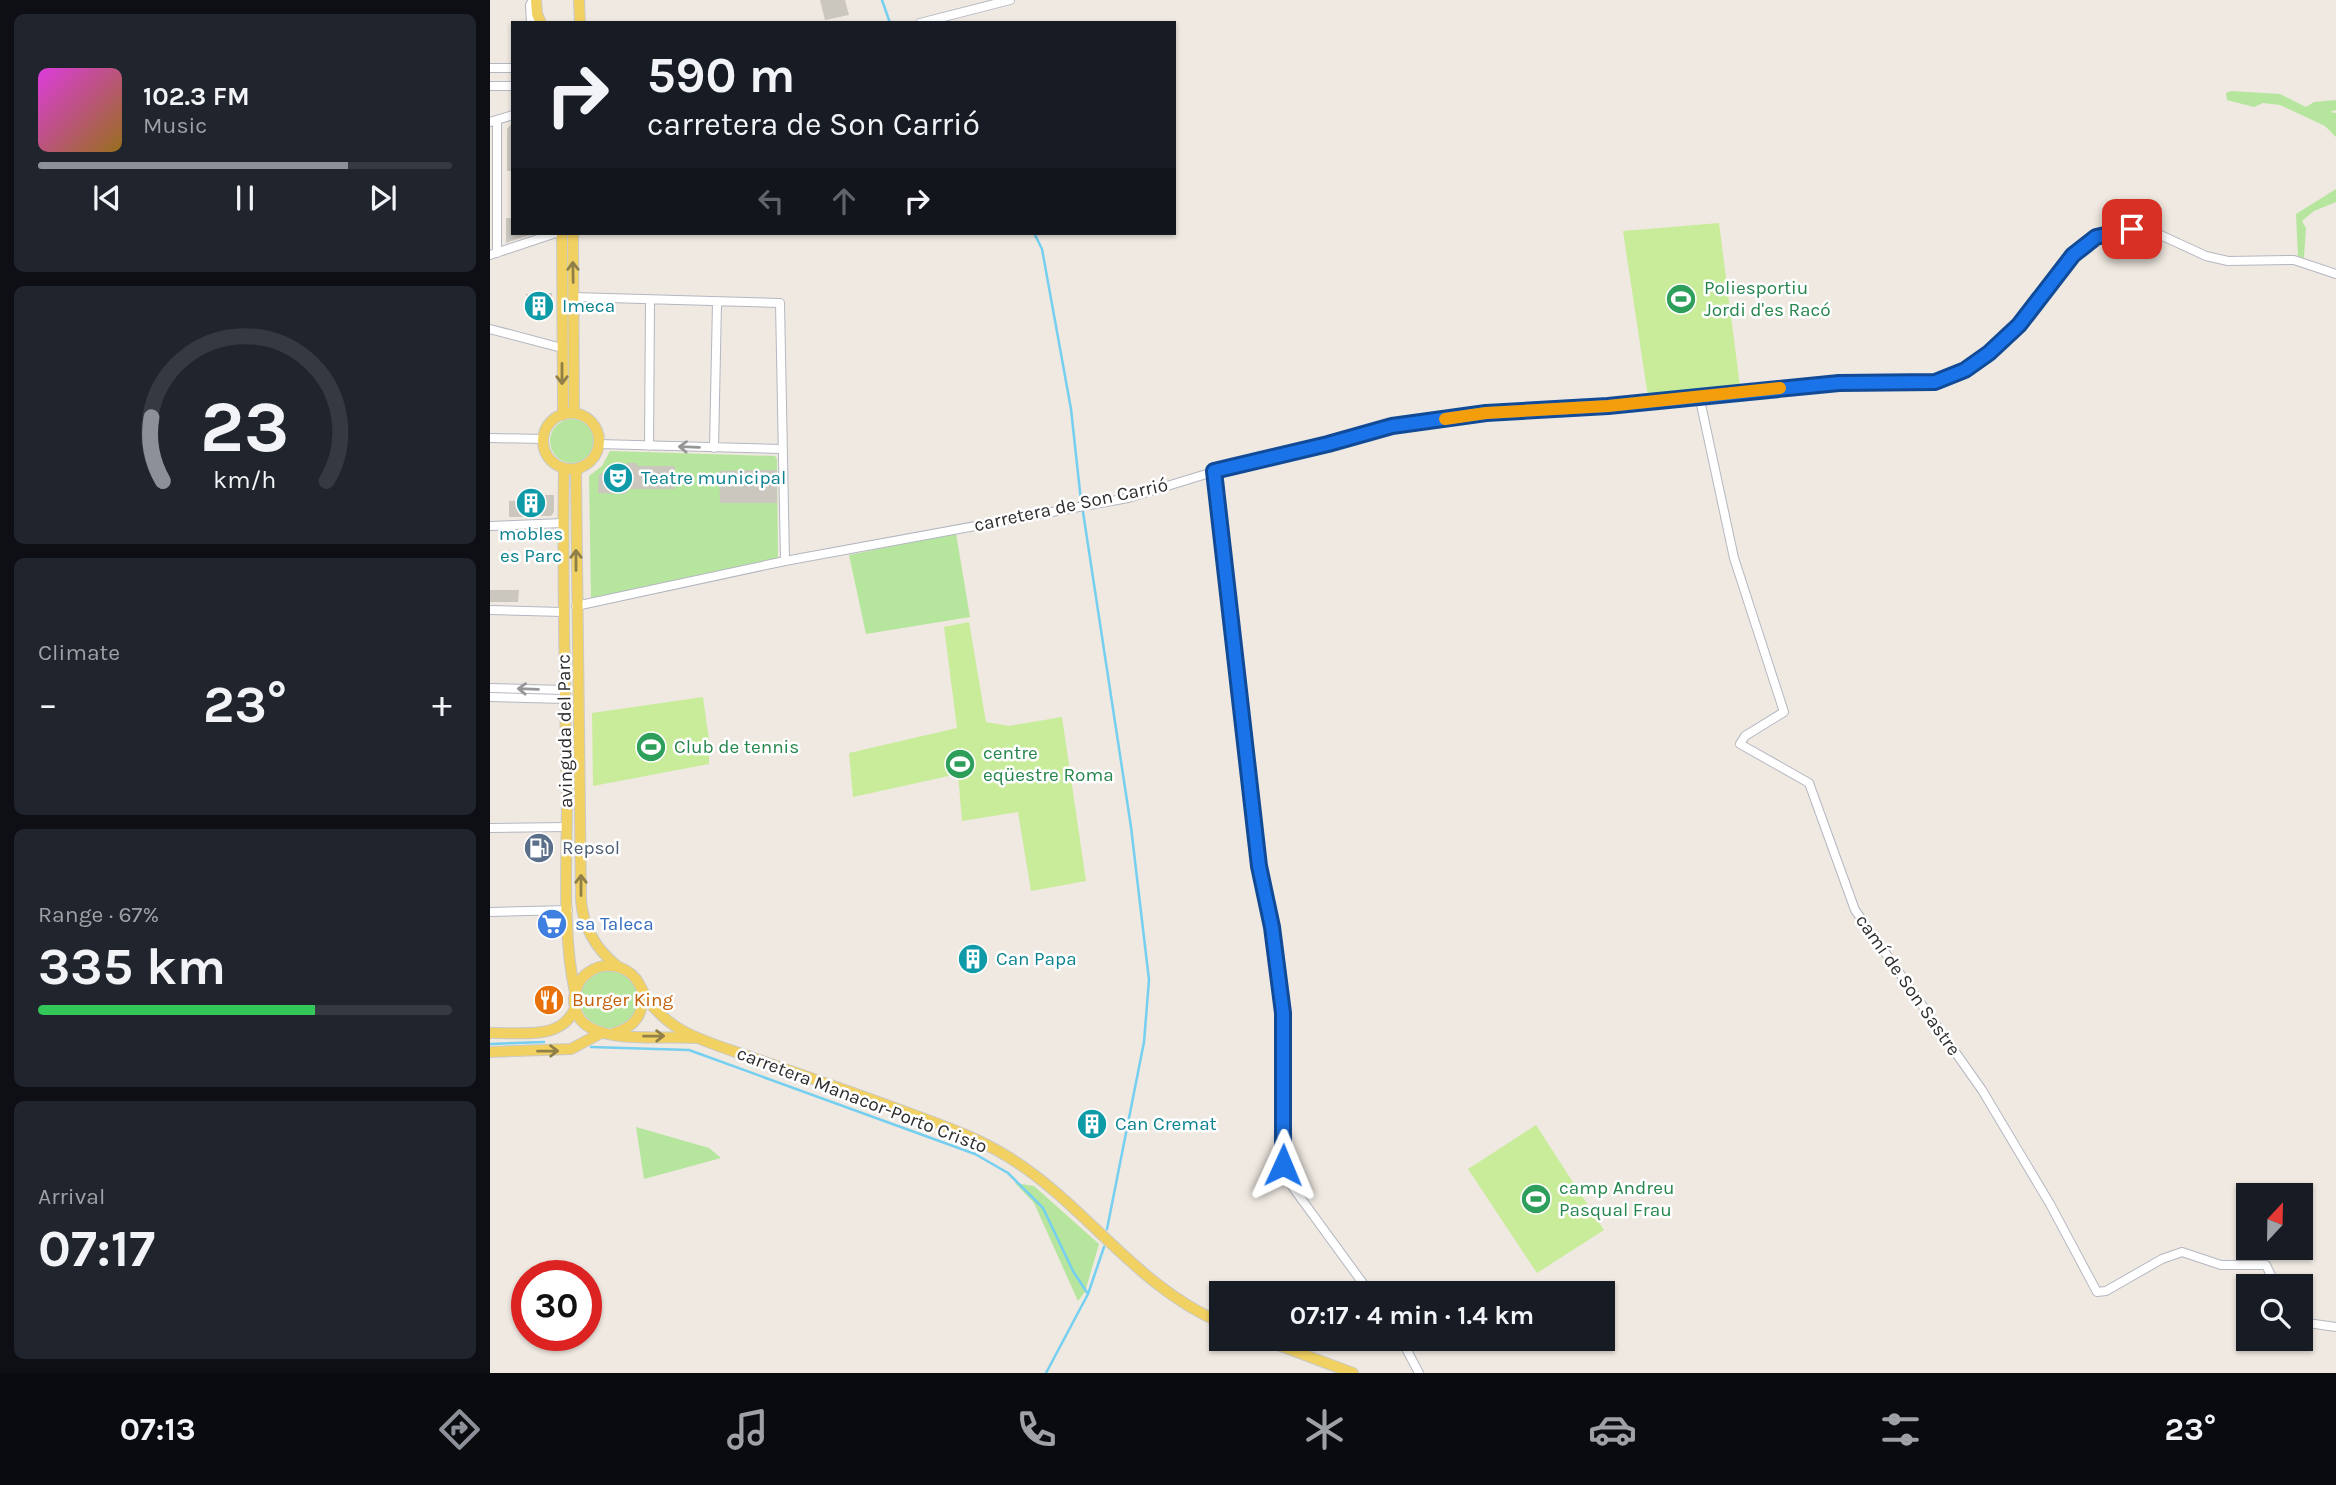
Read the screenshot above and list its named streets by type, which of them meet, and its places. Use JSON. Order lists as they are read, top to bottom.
{
  "streets": {
    "main road": ["avinguda del Parc", "carretera Manacor-Porto Cristo"],
    "street": ["carretera de Son Carrió", "camí de Son Sastre"]
  },
  "crossings": [
    ["carretera de Son Carrió", "avinguda del Parc"],
    ["carretera de Son Carrió", "camí de Son Sastre"]
  ],
  "places": {
    "sports": [
      "Poliesportiu Jordi d'es Racó",
      "Club de tennis",
      "centre eqüestre Roma",
      "camp Andreu Pasqual Frau"
    ],
    "building": [
      "Imeca",
      "mobles es Parc",
      "Can Papa",
      "Can Cremat"
    ],
    "theatre": ["Teatre municipal"],
    "fuel station": ["Repsol"],
    "supermarket": ["sa Taleca"],
    "restaurant": ["Burger King"]
  },
  "north": "top",
  "page": {
    "turn": ["590 m", "carretera de Son Carrió"],
    "song": ["102.3 FM", "Music"],
    "tile": [
      "Climate",
      ["Range · 67%", "335 km"],
      ["Arrival", "07:17"]
    ],
    "heat": ["−", "23°", "+"],
    "limit": "30",
    "trip": "07:17 · 4 min · 1.4 km",
    "tabs": ["07:13", "23°"],
    "gauge": ["23", "km/h"]
  }
}
